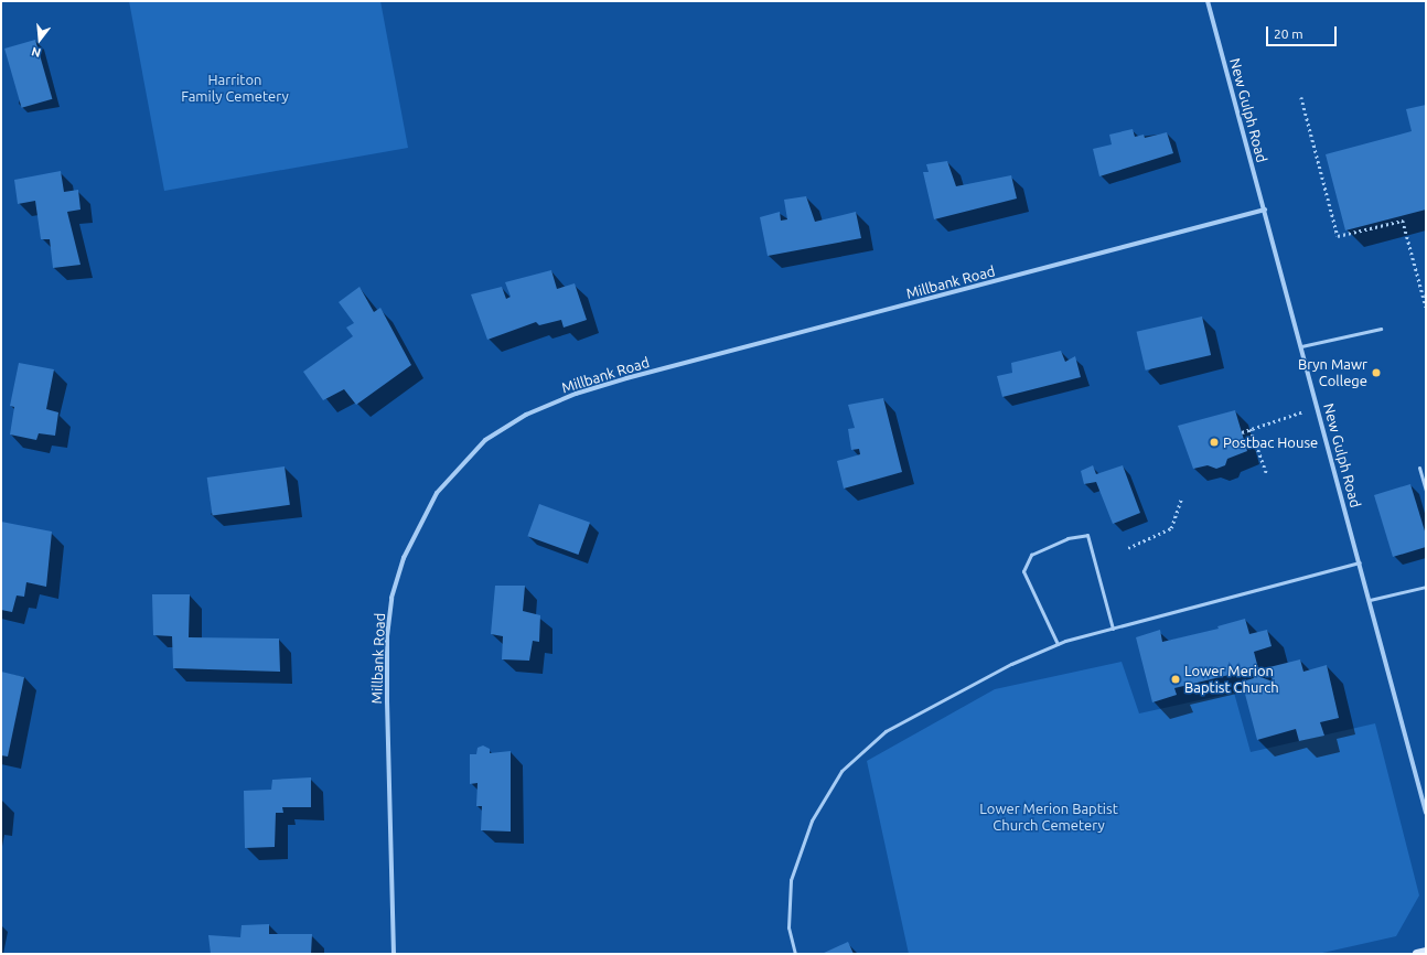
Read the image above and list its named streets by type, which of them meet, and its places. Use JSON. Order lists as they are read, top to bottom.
{
  "streets": {
    "street": ["New Gulph Road", "Millbank Road"]
  },
  "crossings": [
    ["New Gulph Road", "Millbank Road"]
  ],
  "parks": ["Harriton Family Cemetery", "Lower Merion Baptist Church Cemetery"],
  "places": ["Bryn Mawr College", "Postbac House", "Lower Merion Baptist Church"],
  "scale_bar": "20 m",
  "north": "bottom"
}
